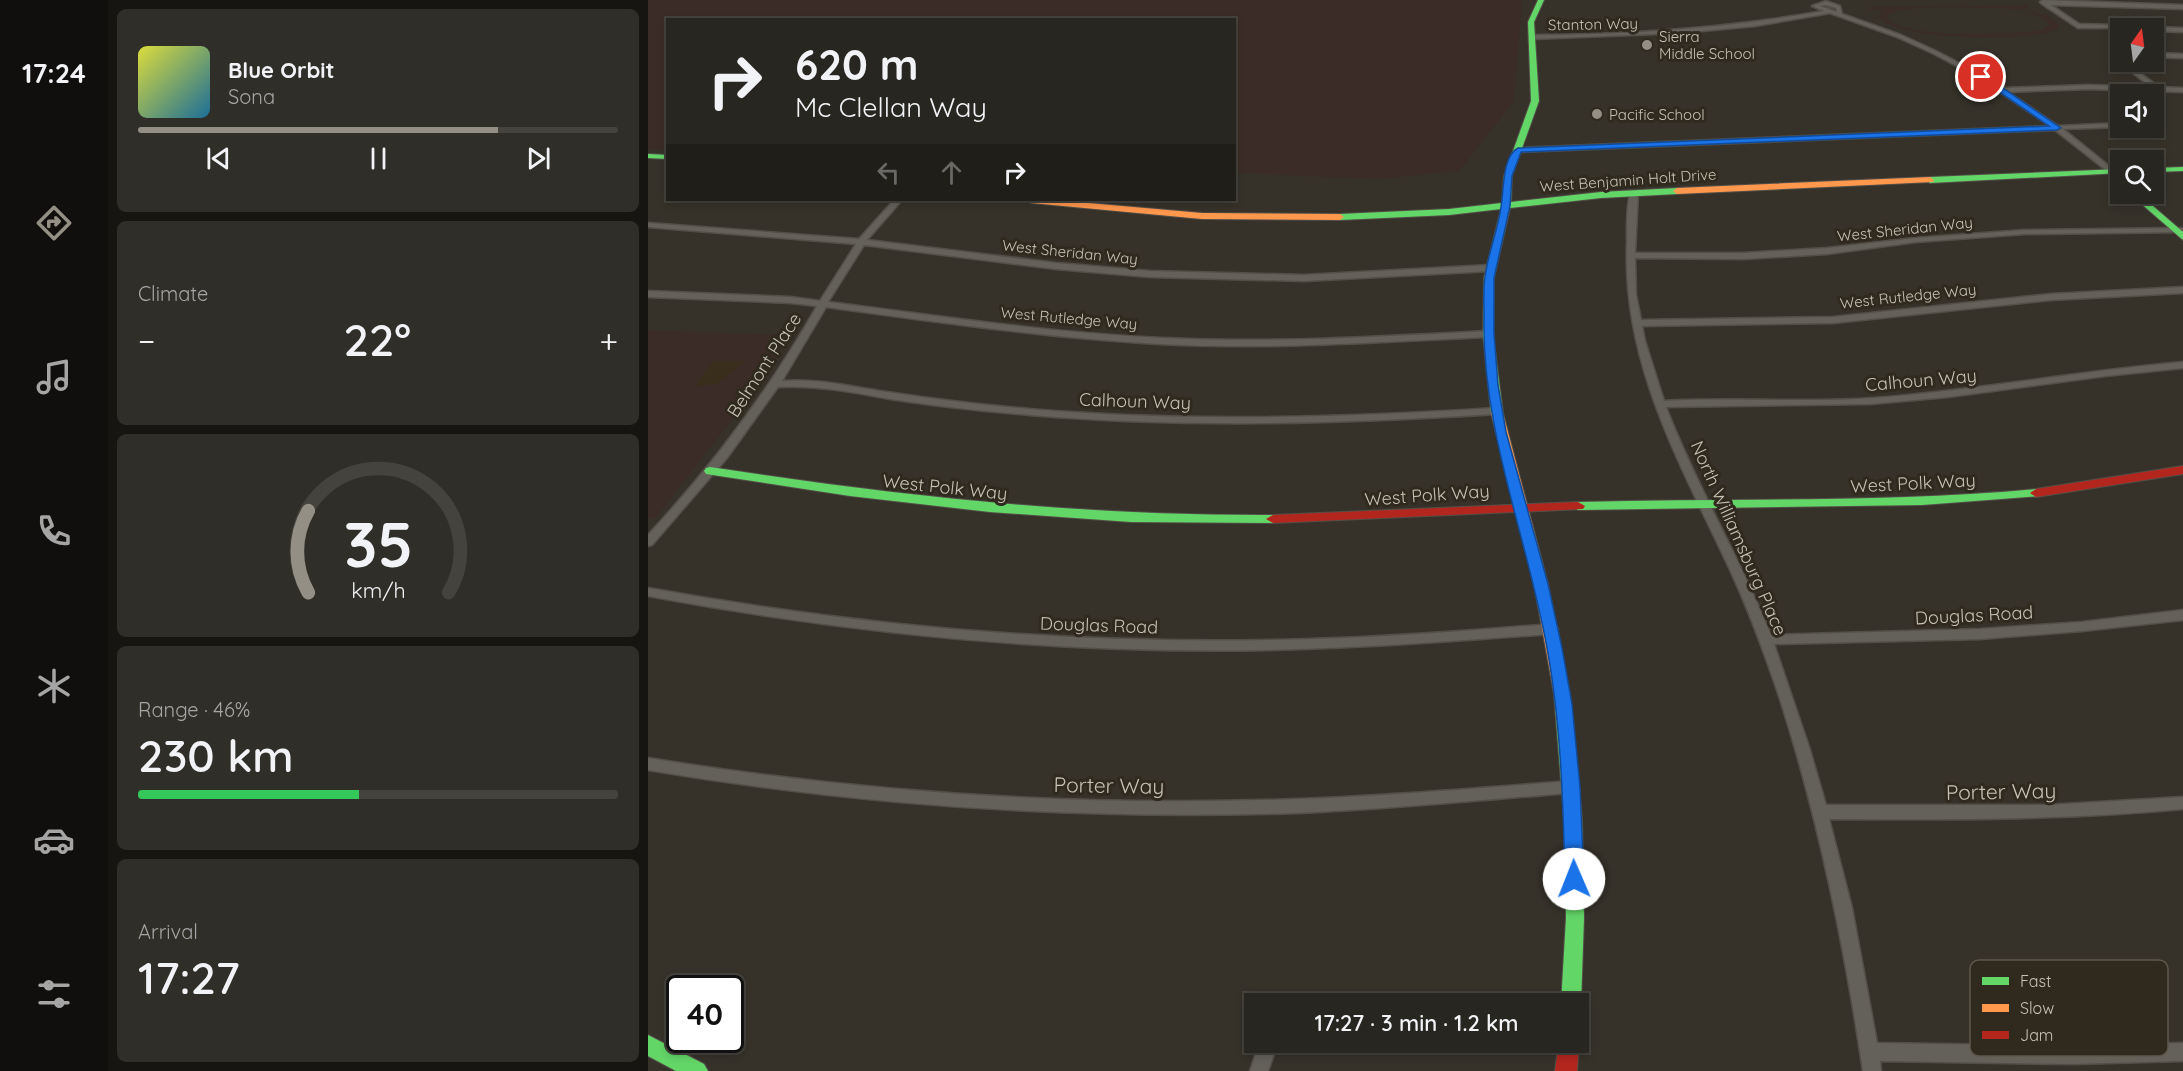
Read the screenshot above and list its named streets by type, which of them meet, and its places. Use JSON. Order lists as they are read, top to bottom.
{
  "streets": {
    "street": [
      "Stanton Way",
      "West Benjamin Holt Drive",
      "West Sheridan Way",
      "West Rutledge Way",
      "Belmont Place",
      "Calhoun Way",
      "West Polk Way",
      "North Williamsburg Place",
      "Douglas Road",
      "Porter Way"
    ]
  },
  "crossings": [
    ["West Benjamin Holt Drive", "North Williamsburg Place"],
    ["West Sheridan Way", "Belmont Place"],
    ["West Sheridan Way", "North Williamsburg Place"],
    ["West Rutledge Way", "Belmont Place"],
    ["West Rutledge Way", "North Williamsburg Place"],
    ["Belmont Place", "Calhoun Way"],
    ["Belmont Place", "West Polk Way"],
    ["Calhoun Way", "North Williamsburg Place"],
    ["West Polk Way", "North Williamsburg Place"],
    ["North Williamsburg Place", "Douglas Road"],
    ["North Williamsburg Place", "Porter Way"]
  ],
  "places": ["Sierra Middle School", "Pacific School"],
  "legend": ["Fast", "Slow", "Jam"],
  "north": "top",
  "page": {
    "tabs": "17:24",
    "turn": ["620 m", "Mc Clellan Way"],
    "song": ["Blue Orbit", "Sona"],
    "tile": [
      "Climate",
      ["Range · 46%", "230 km"],
      ["Arrival", "17:27"]
    ],
    "heat": ["−", "22°", "+"],
    "limit": "40",
    "trip": "17:27 · 3 min · 1.2 km",
    "gauge": ["35", "km/h"]
  }
}
